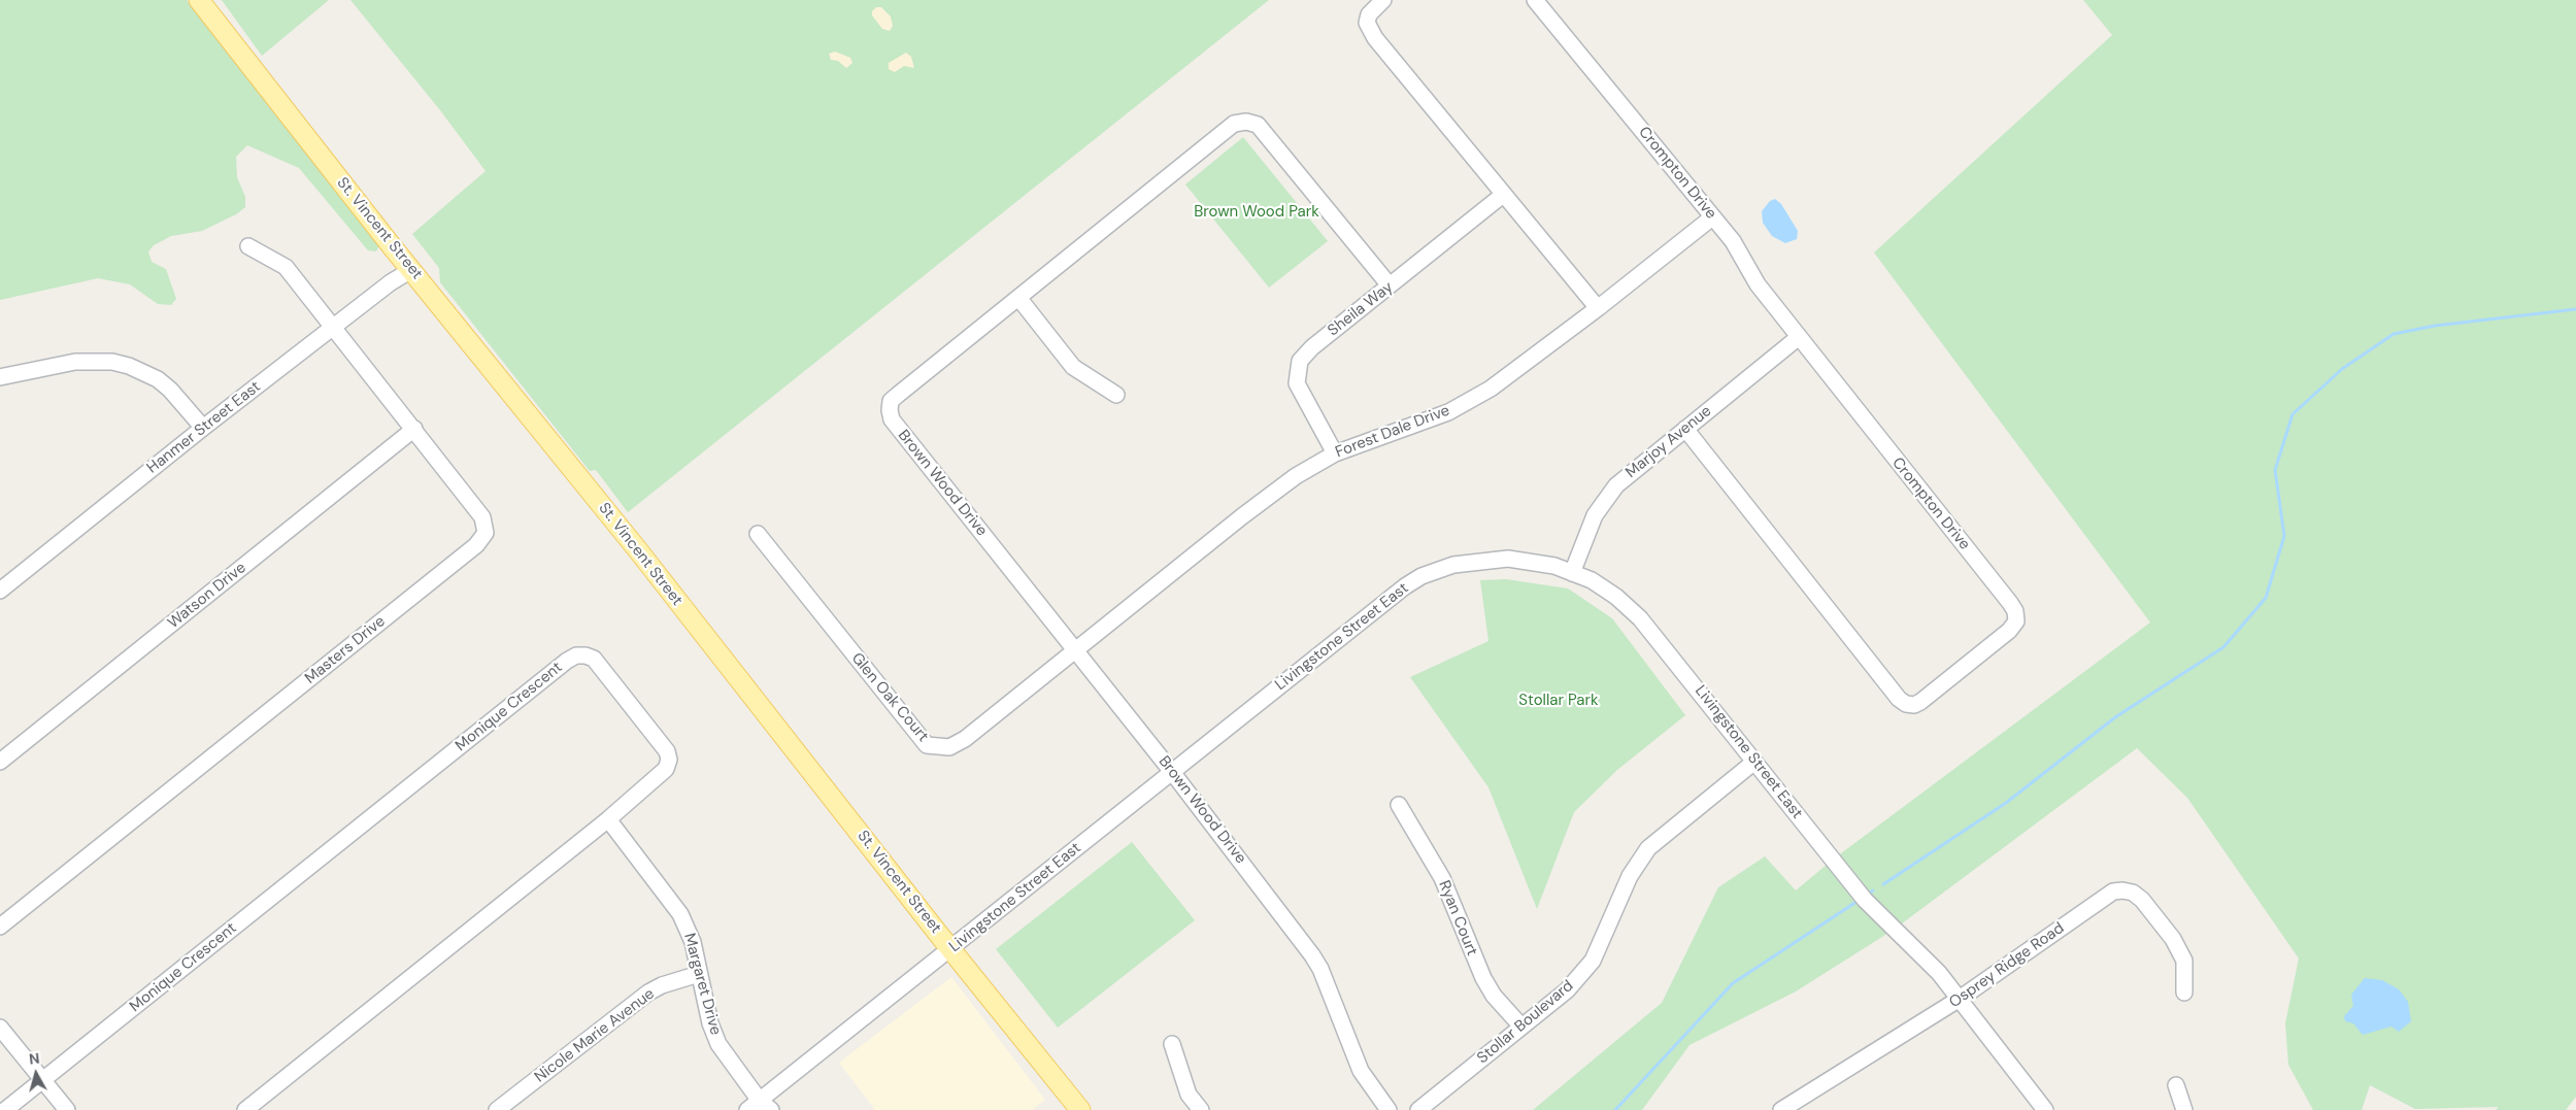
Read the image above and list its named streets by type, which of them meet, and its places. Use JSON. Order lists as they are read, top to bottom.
{
  "streets": {
    "main road": ["St. Vincent Street"],
    "street": [
      "Crompton Drive",
      "Sheila Way",
      "Hanmer Street East",
      "Forest Dale Drive",
      "Marjoy Avenue",
      "Brown Wood Drive",
      "Watson Drive",
      "Livingstone Street East",
      "Masters Drive",
      "Glen Oak Court",
      "Monique Crescent",
      "Ryan Court",
      "Osprey Ridge Road",
      "Margaret Drive",
      "Stollar Boulevard",
      "Nicole Marie Avenue"
    ]
  },
  "crossings": [
    ["Crompton Drive", "Forest Dale Drive"],
    ["Crompton Drive", "Marjoy Avenue"],
    ["St. Vincent Street", "Hanmer Street East"],
    ["St. Vincent Street", "Livingstone Street East"],
    ["Sheila Way", "Forest Dale Drive"],
    ["Sheila Way", "Brown Wood Drive"],
    ["Hanmer Street East", "Masters Drive"],
    ["Forest Dale Drive", "Brown Wood Drive"],
    ["Forest Dale Drive", "Glen Oak Court"],
    ["Marjoy Avenue", "Livingstone Street East"],
    ["Brown Wood Drive", "Livingstone Street East"],
    ["Brown Wood Drive", "Glen Oak Court"],
    ["Watson Drive", "Masters Drive"],
    ["Livingstone Street East", "Osprey Ridge Road"],
    ["Livingstone Street East", "Margaret Drive"],
    ["Livingstone Street East", "Stollar Boulevard"],
    ["Monique Crescent", "Margaret Drive"],
    ["Ryan Court", "Stollar Boulevard"],
    ["Margaret Drive", "Nicole Marie Avenue"]
  ],
  "parks": ["Brown Wood Park", "Stollar Park"],
  "north": "top"
}
